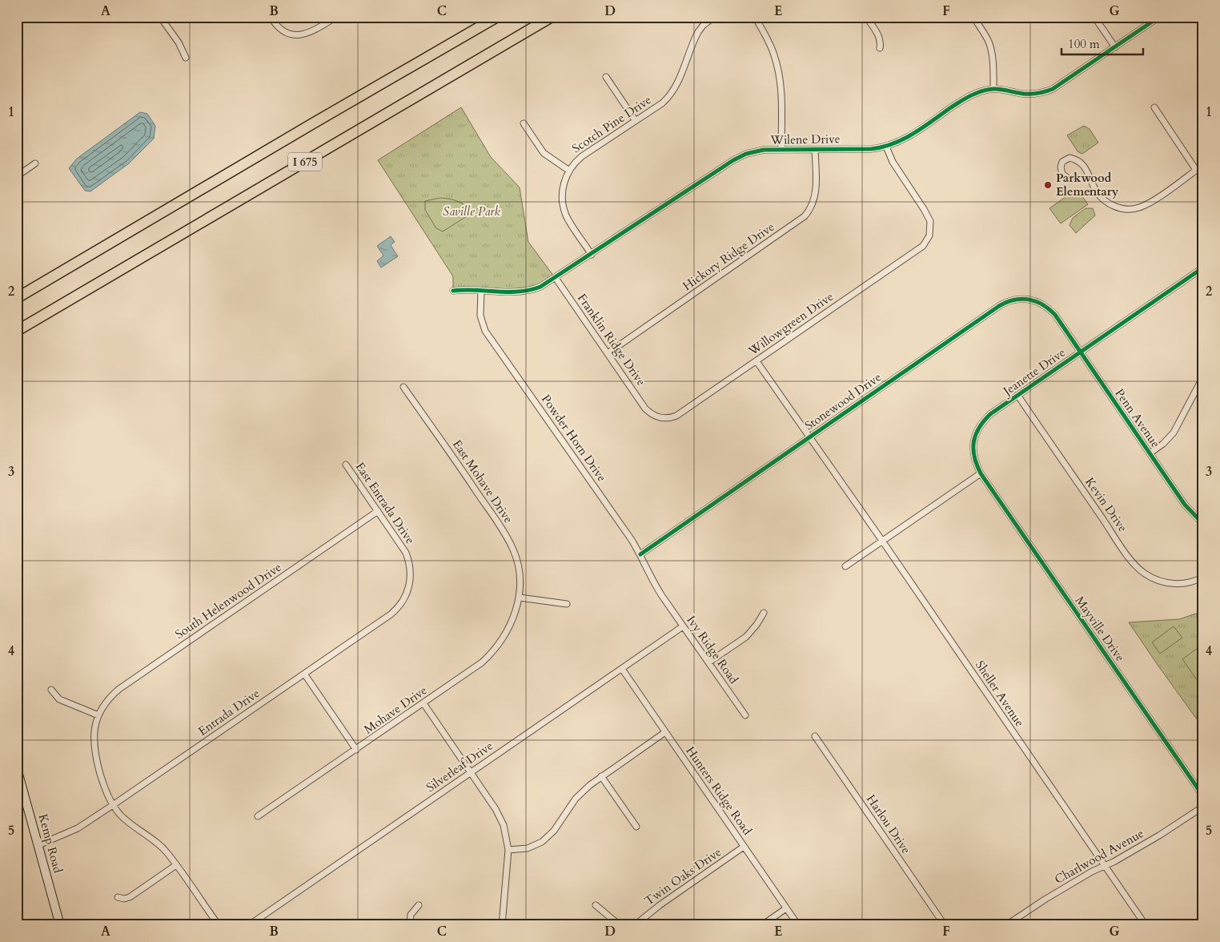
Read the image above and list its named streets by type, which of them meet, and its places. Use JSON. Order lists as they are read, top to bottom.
{
  "streets": {
    "highway": ["I 675"],
    "main road": ["Kemp Road"],
    "street": [
      "Scotch Pine Drive",
      "Wilene Drive",
      "Hickory Ridge Drive",
      "Willowgreen Drive",
      "Franklin Ridge Drive",
      "Jeanette Drive",
      "Stonewood Drive",
      "Penn Avenue",
      "Powder Horn Drive",
      "East Mohave Drive",
      "East Entrada Drive",
      "Kevin Drive",
      "South Helenwood Drive",
      "Mayville Drive",
      "Ivy Ridge Road",
      "Sheller Avenue",
      "Mohave Drive",
      "Entrada Drive",
      "Silverleaf Drive",
      "Hunters Ridge Road",
      "Harlou Drive",
      "Charlwood Avenue",
      "Twin Oaks Drive"
    ]
  },
  "crossings": [
    ["Scotch Pine Drive", "Wilene Drive"],
    ["Wilene Drive", "Hickory Ridge Drive"],
    ["Wilene Drive", "Willowgreen Drive"],
    ["Wilene Drive", "Franklin Ridge Drive"],
    ["Wilene Drive", "Powder Horn Drive"],
    ["Hickory Ridge Drive", "Franklin Ridge Drive"],
    ["Willowgreen Drive", "Franklin Ridge Drive"],
    ["Willowgreen Drive", "Sheller Avenue"],
    ["Jeanette Drive", "Penn Avenue"],
    ["Jeanette Drive", "Kevin Drive"],
    ["Jeanette Drive", "Mayville Drive"],
    ["Stonewood Drive", "Penn Avenue"],
    ["Stonewood Drive", "Powder Horn Drive"],
    ["Stonewood Drive", "Sheller Avenue"],
    ["Powder Horn Drive", "Ivy Ridge Road"],
    ["East Mohave Drive", "Mohave Drive"],
    ["East Entrada Drive", "South Helenwood Drive"],
    ["East Entrada Drive", "Entrada Drive"],
    ["South Helenwood Drive", "Entrada Drive"],
    ["Ivy Ridge Road", "Silverleaf Drive"],
    ["Sheller Avenue", "Charlwood Avenue"],
    ["Entrada Drive", "Kemp Road"],
    ["Silverleaf Drive", "Hunters Ridge Road"],
    ["Hunters Ridge Road", "Twin Oaks Drive"]
  ],
  "parks": ["Saville Park"],
  "places": ["Parkwood Elementary"],
  "scale_bar": "100 m",
  "grid": {
    "columns": [
      "A",
      "B",
      "C",
      "D",
      "E",
      "F",
      "G"
    ],
    "rows": [
      "1",
      "2",
      "3",
      "4",
      "5"
    ]
  }
}
